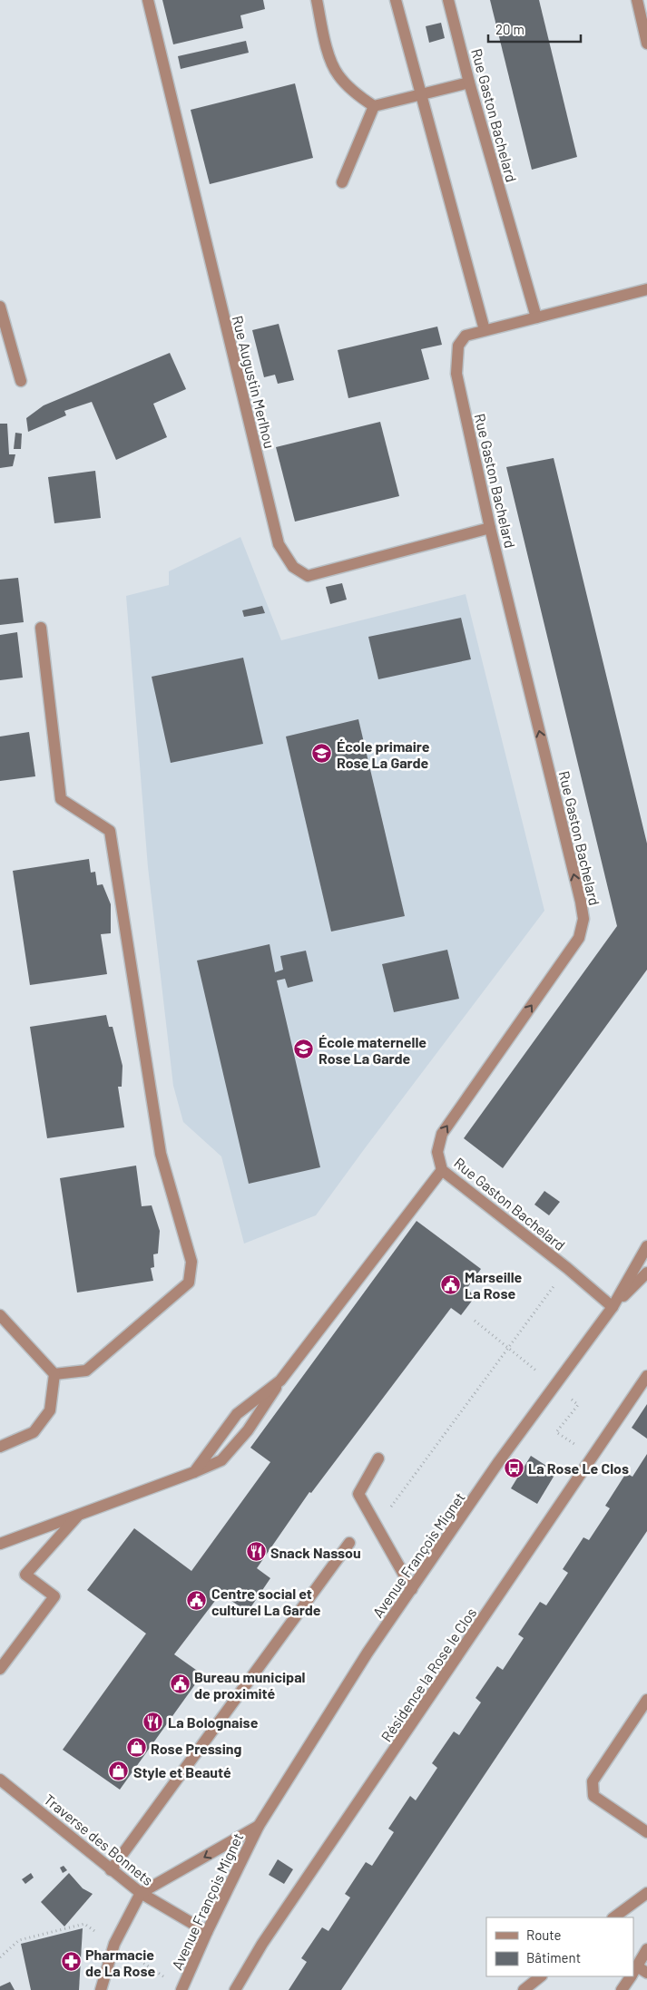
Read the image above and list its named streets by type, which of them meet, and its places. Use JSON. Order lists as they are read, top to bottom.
{
  "streets": {
    "street": [
      "Rue Gaston Bachelard",
      "Rue Augustin Merlhou",
      "Avenue François Mignet",
      "Résidence la Rose le Clos",
      "Traverse des Bonnets"
    ]
  },
  "crossings": [
    ["Rue Gaston Bachelard", "Rue Augustin Merlhou"],
    ["Rue Gaston Bachelard", "Avenue François Mignet"],
    ["Avenue François Mignet", "Traverse des Bonnets"]
  ],
  "one_way": ["Rue Gaston Bachelard"],
  "places": {
    "school or university": ["École primaire Rose La Garde", "École maternelle Rose La Garde"],
    "public building": ["Marseille La Rose", "Centre social et culturel La Garde", "Bureau municipal de proximité"],
    "bus stop": ["La Rose Le Clos"],
    "restaurant": ["Snack Nassou", "La Bolognaise"],
    "shop": ["Rose Pressing", "Style et Beauté"],
    "pharmacy": ["Pharmacie de La Rose"]
  },
  "legend": ["Route", "Bâtiment"],
  "scale_bar": "20 m"
}
